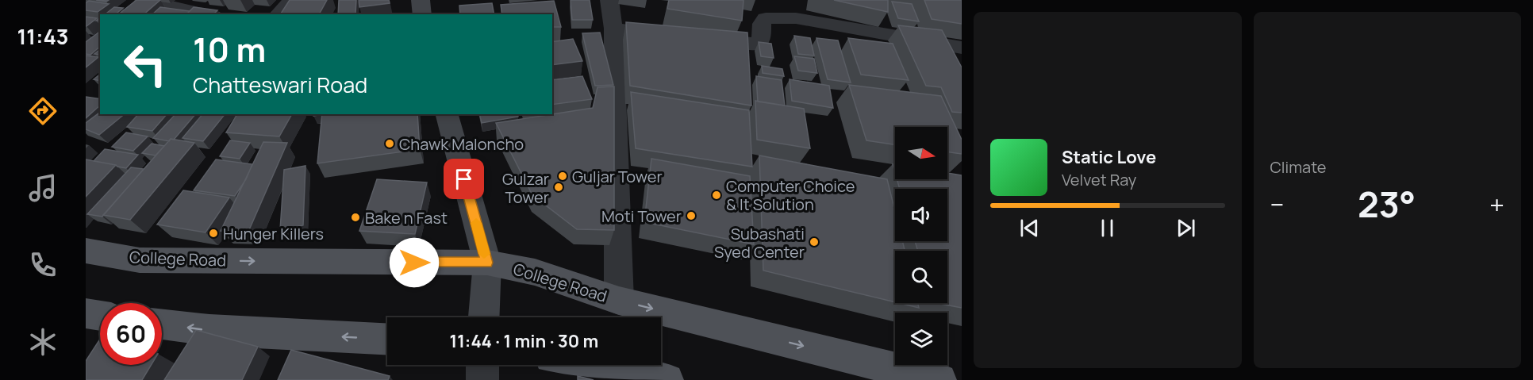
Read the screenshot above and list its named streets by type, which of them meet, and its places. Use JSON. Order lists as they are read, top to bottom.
{
  "streets": {
    "main road": ["College Road"]
  },
  "places": [
    "Chawk Maloncho",
    "Guljar Tower",
    "Gulzar Tower",
    "Computer Choice & It Solution",
    "Moti Tower",
    "Bake n Fast",
    "Hunger Killers",
    "Subashati Syed Center"
  ],
  "north": "right",
  "page": {
    "tabs": "11:43",
    "tile": "Climate",
    "turn": ["10 m", "Chatteswari Road"],
    "song": ["Static Love", "Velvet Ray"],
    "heat": ["−", "23°", "+"],
    "limit": "60",
    "trip": "11:44 · 1 min · 30 m"
  }
}
